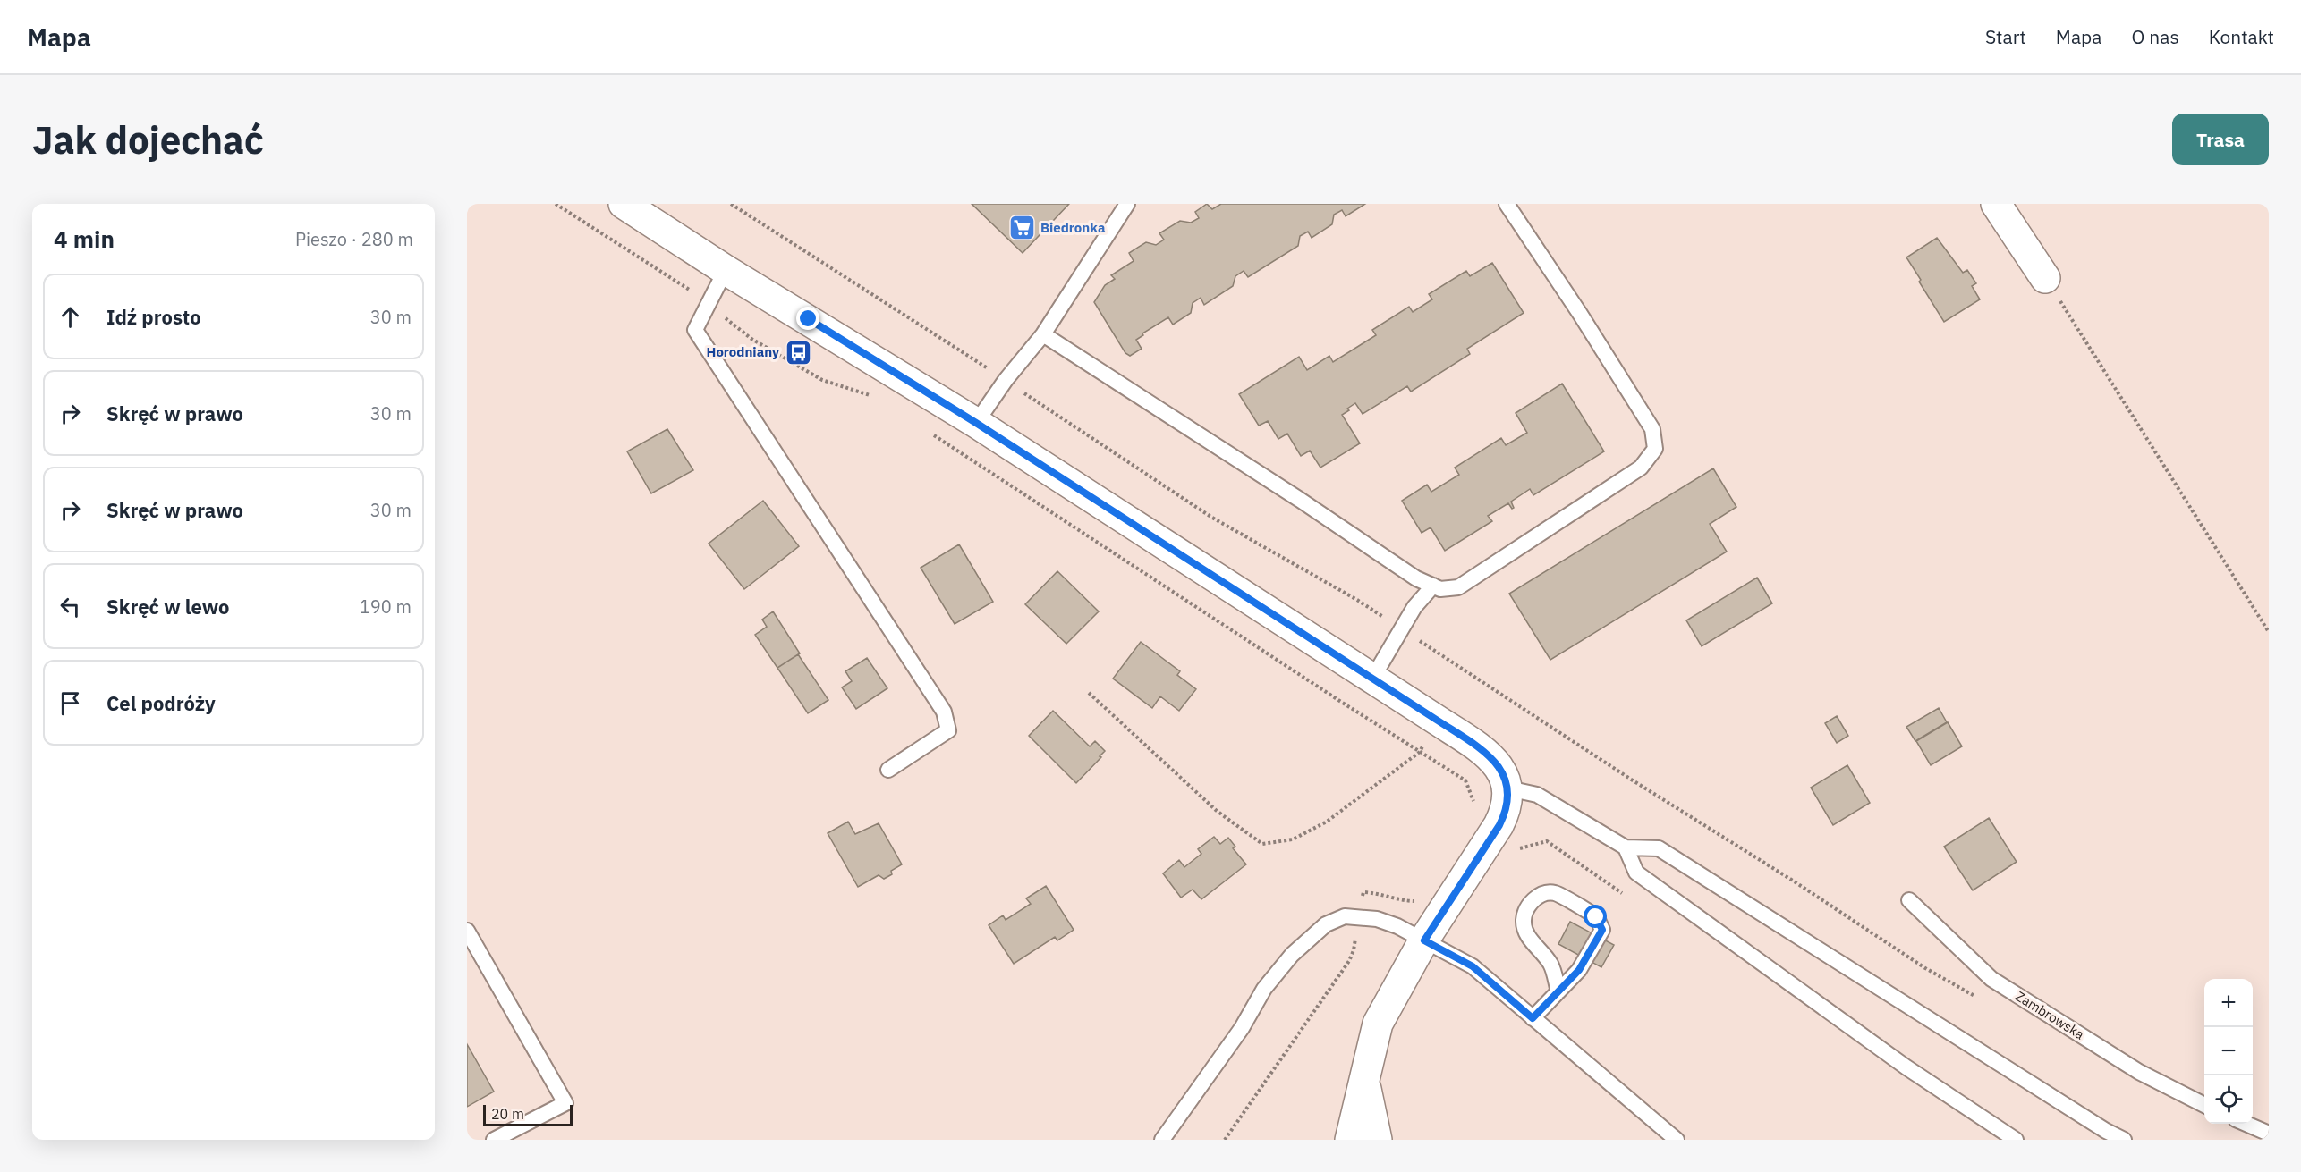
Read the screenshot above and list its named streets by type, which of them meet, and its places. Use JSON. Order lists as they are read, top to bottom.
{
  "streets": {
    "lane": ["Zambrowska"]
  },
  "places": {
    "supermarket": ["Biedronka"],
    "bus stop": ["Horodniany"]
  },
  "scale_bar": "20 m",
  "page": {
    "header": "Mapa",
    "nav": [
      "Start",
      "Mapa",
      "O nas",
      "Kontakt"
    ],
    "buttons": "Trasa",
    "title": "Jak dojechać",
    "heading": ["4 min", "Pieszo · 280 m"],
    "list": [
      ["Idź prosto", "30 m"],
      ["Skręć w prawo", "30 m"],
      ["Skręć w prawo", "30 m"],
      ["Skręć w lewo", "190 m"],
      "Cel podróży"
    ],
    "map_buttons": ["+", "−"],
    "scale": "20 m"
  }
}
